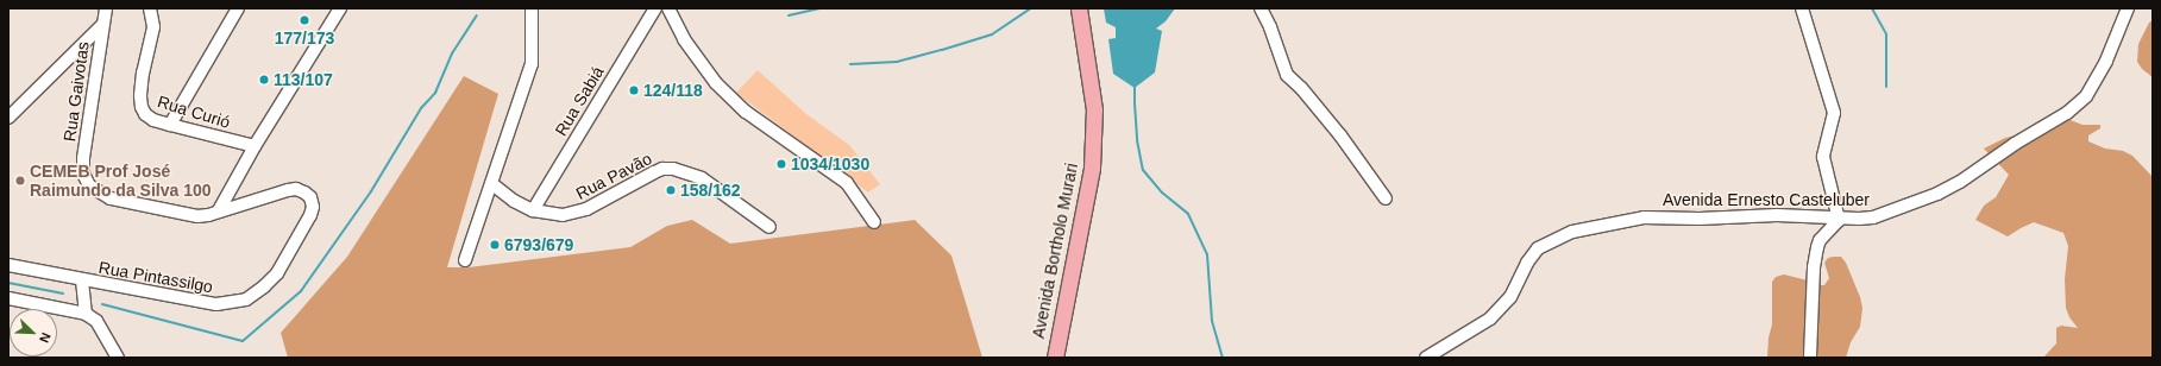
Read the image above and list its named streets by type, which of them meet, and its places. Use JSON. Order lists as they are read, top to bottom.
{
  "streets": {
    "main road": ["Avenida Bortholo Murari"],
    "street": [
      "Rua Gaivotas",
      "Rua Sabiá",
      "Rua Curió",
      "Rua Pavão",
      "Avenida Ernesto Casteluber",
      "Rua Pintassilgo"
    ]
  },
  "crossings": [
    ["Rua Gaivotas", "Rua Pintassilgo"],
    ["Rua Sabiá", "Rua Pavão"]
  ],
  "places": [
    "177/173",
    "113/107",
    "124/118",
    "1034/1030",
    "CEMEB Prof José Raimundo da Silva 100",
    "158/162",
    "6793/679"
  ],
  "north": "bottom right"
}
